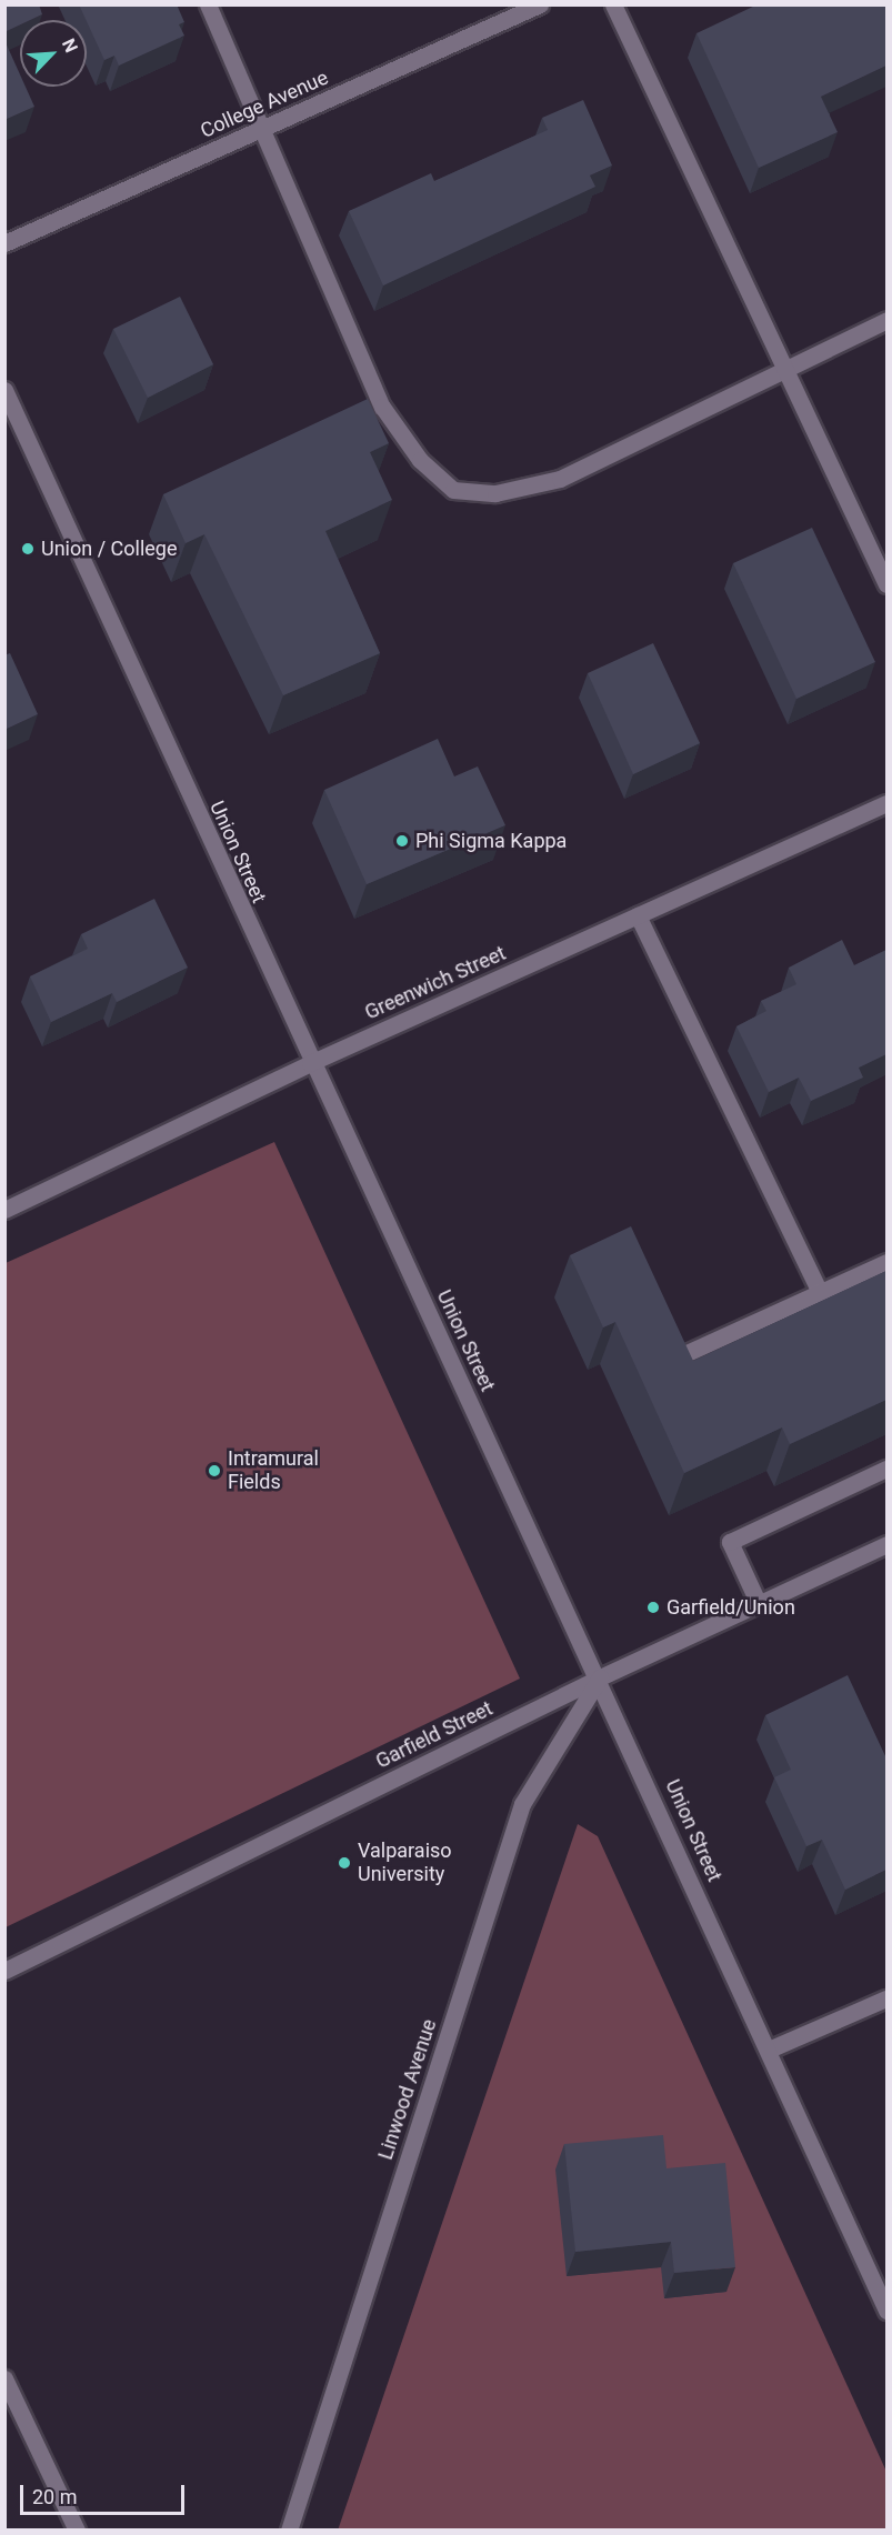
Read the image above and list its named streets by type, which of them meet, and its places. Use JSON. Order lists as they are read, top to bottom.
{
  "streets": {
    "street": [
      "College Avenue",
      "Union Street",
      "Greenwich Street",
      "Garfield Street",
      "Linwood Avenue"
    ]
  },
  "crossings": [
    ["Union Street", "Greenwich Street"],
    ["Union Street", "Garfield Street"],
    ["Union Street", "Linwood Avenue"],
    ["Garfield Street", "Linwood Avenue"]
  ],
  "places": [
    "Union / College",
    "Phi Sigma Kappa",
    "Intramural Fields",
    "Garfield/Union",
    "Valparaiso University"
  ],
  "scale_bar": "20 m",
  "north": "top right"
}
